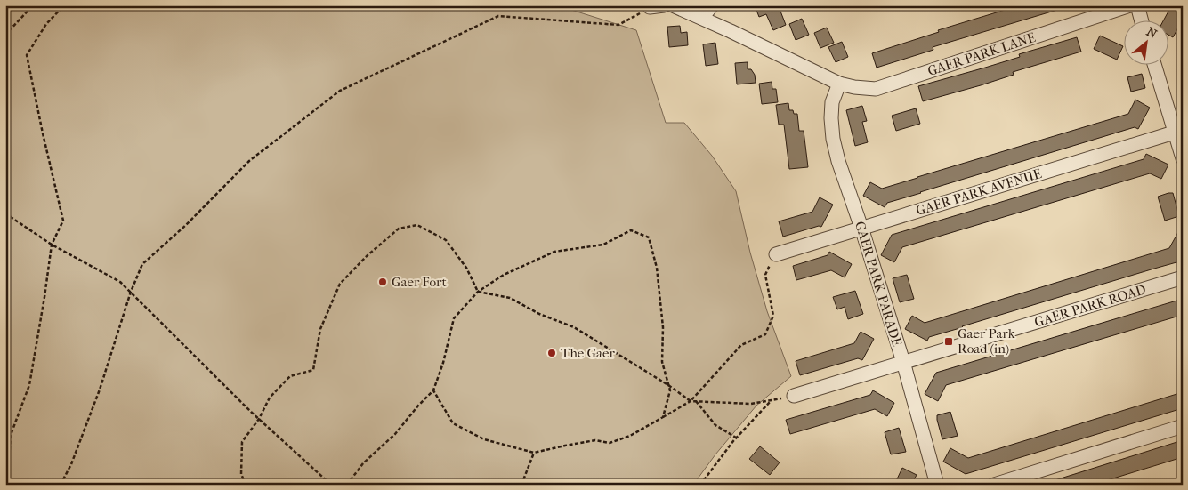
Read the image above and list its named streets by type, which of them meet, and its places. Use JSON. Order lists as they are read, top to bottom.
{
  "streets": {
    "street": [
      "GAER PARK LANE",
      "GAER PARK AVENUE",
      "GAER PARK PARADE",
      "GAER PARK ROAD"
    ]
  },
  "crossings": [
    ["GAER PARK LANE", "GAER PARK PARADE"],
    ["GAER PARK AVENUE", "GAER PARK PARADE"],
    ["GAER PARK PARADE", "GAER PARK ROAD"]
  ],
  "places": {
    "other": ["Gaer Fort", "The Gaer"],
    "transit": ["Gaer Park Road (in)"]
  },
  "north": "top right"
}
